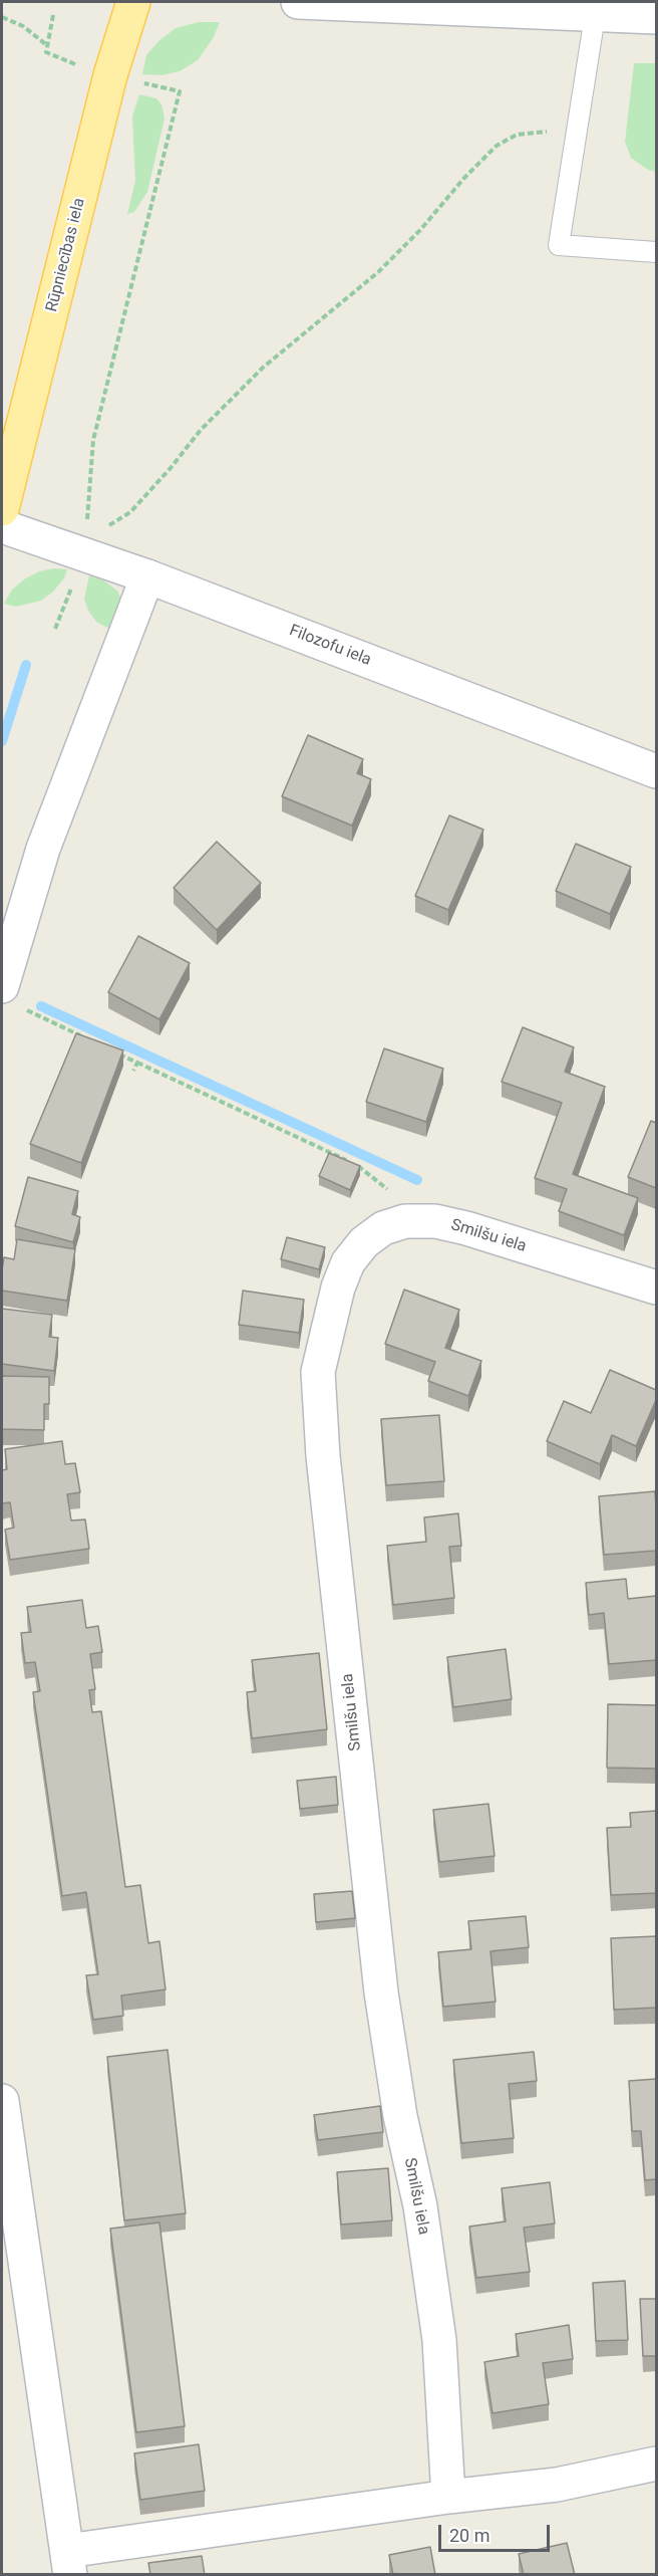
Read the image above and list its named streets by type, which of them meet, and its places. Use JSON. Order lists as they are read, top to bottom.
{
  "streets": {
    "main road": ["Rūpniecības iela"],
    "street": ["Filozofu iela", "Smilšu iela"]
  },
  "scale_bar": "20 m"
}
